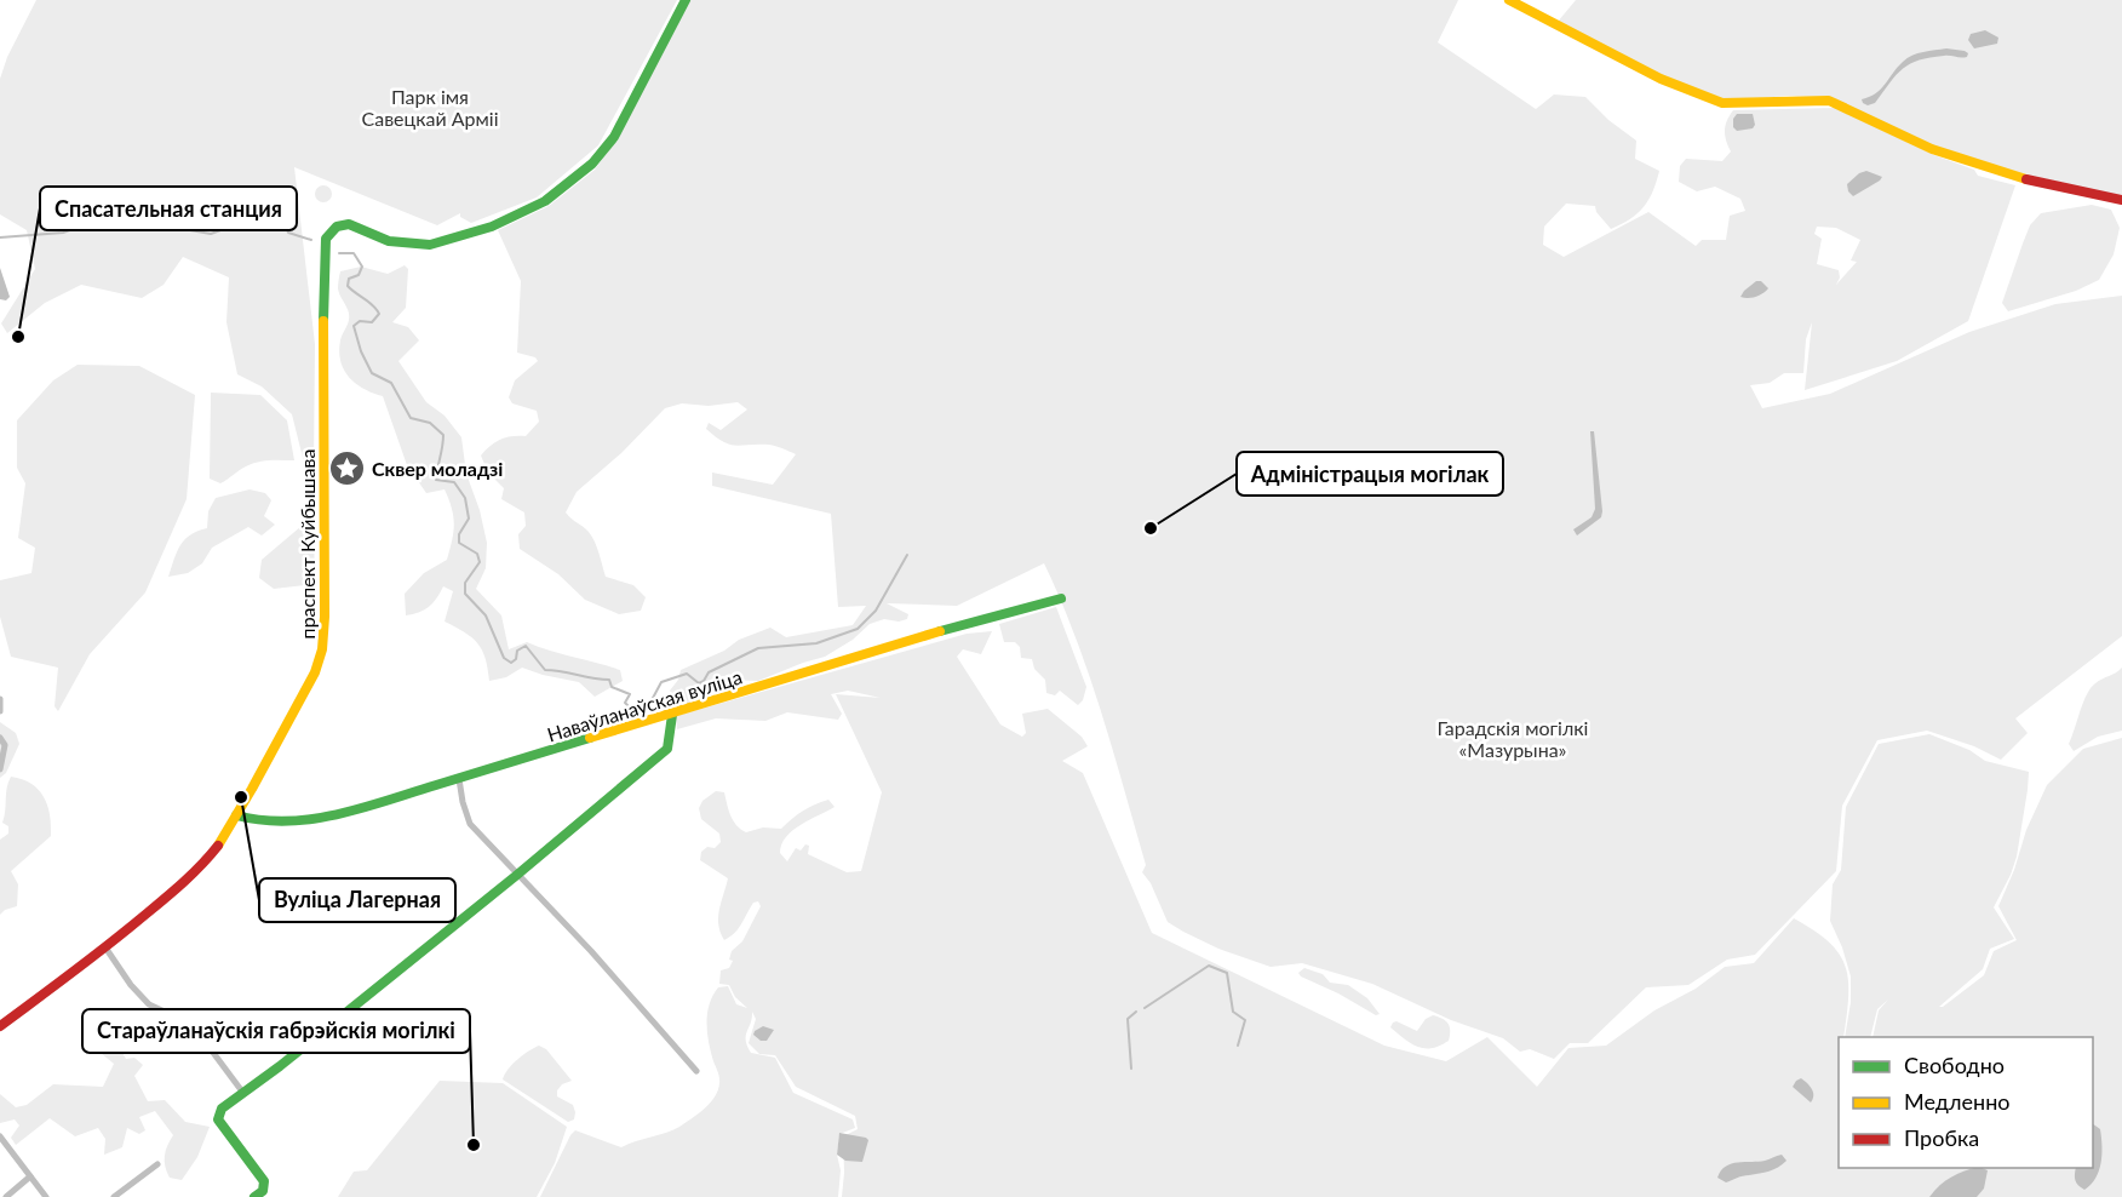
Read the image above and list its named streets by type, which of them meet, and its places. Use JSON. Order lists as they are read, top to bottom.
{
  "streets": {
    "street": ["праспект Куйбышава", "Наваўланаўская вуліца"]
  },
  "crossings": [
    ["праспект Куйбышава", "Наваўланаўская вуліца"]
  ],
  "parks": ["Парк імя Савецкай Арміі", "Гарадскія могілкі «Мазурына»"],
  "places": {
    "other": [
      "Спасательная станция",
      "Адміністрацыя могілак",
      "Вуліца Лагерная",
      "Стараўланаўскія габрэйскія могілкі"
    ],
    "place": ["Сквер моладзі"]
  },
  "legend": ["Свободно", "Медленно", "Пробка"]
}
